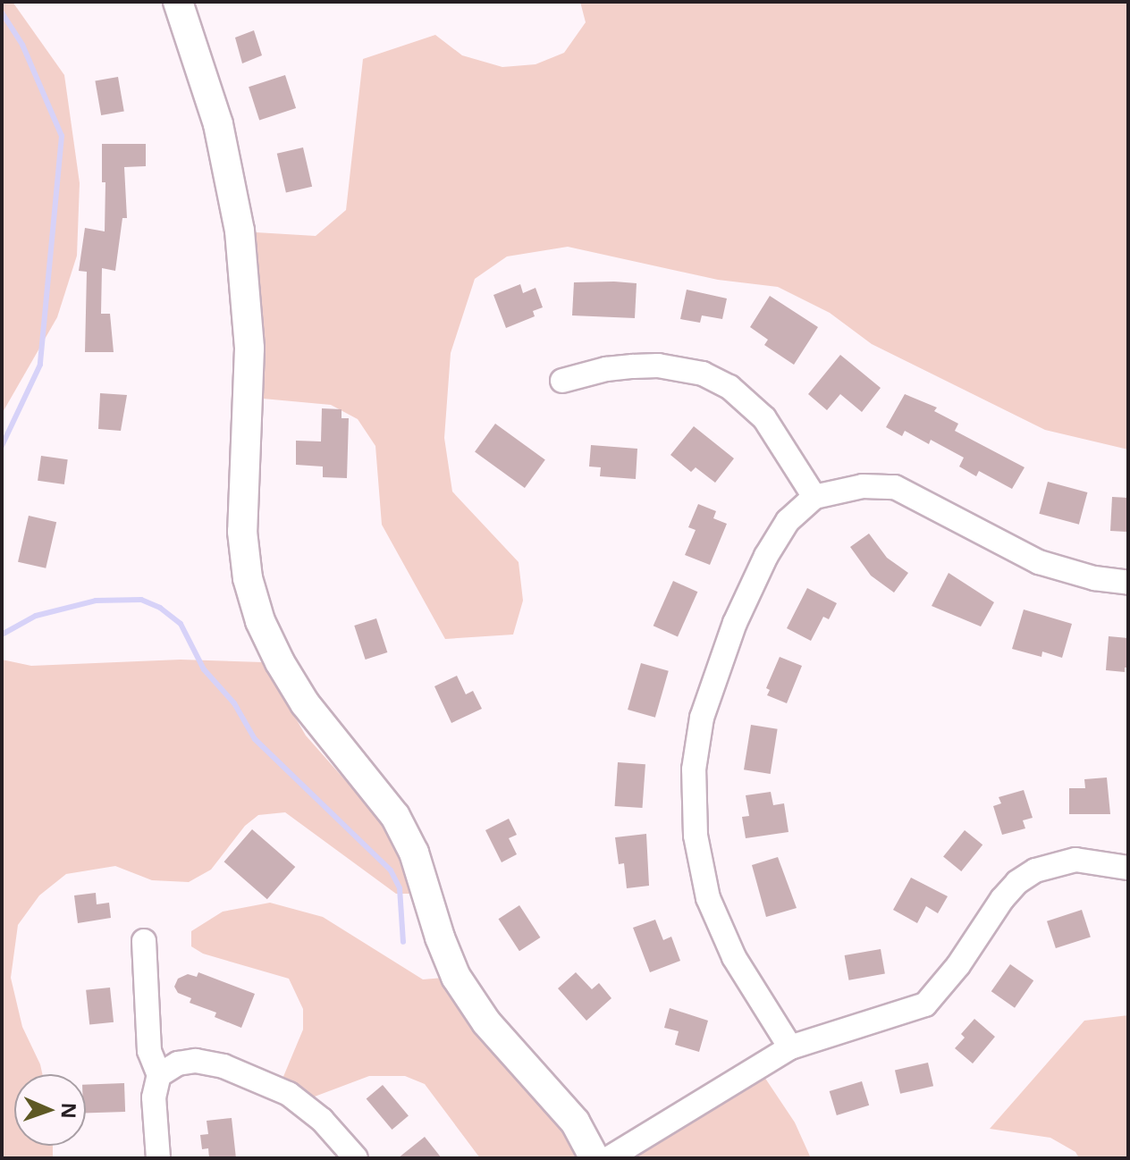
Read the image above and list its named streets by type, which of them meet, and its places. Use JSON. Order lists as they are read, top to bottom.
{
  "north": "right"
}
